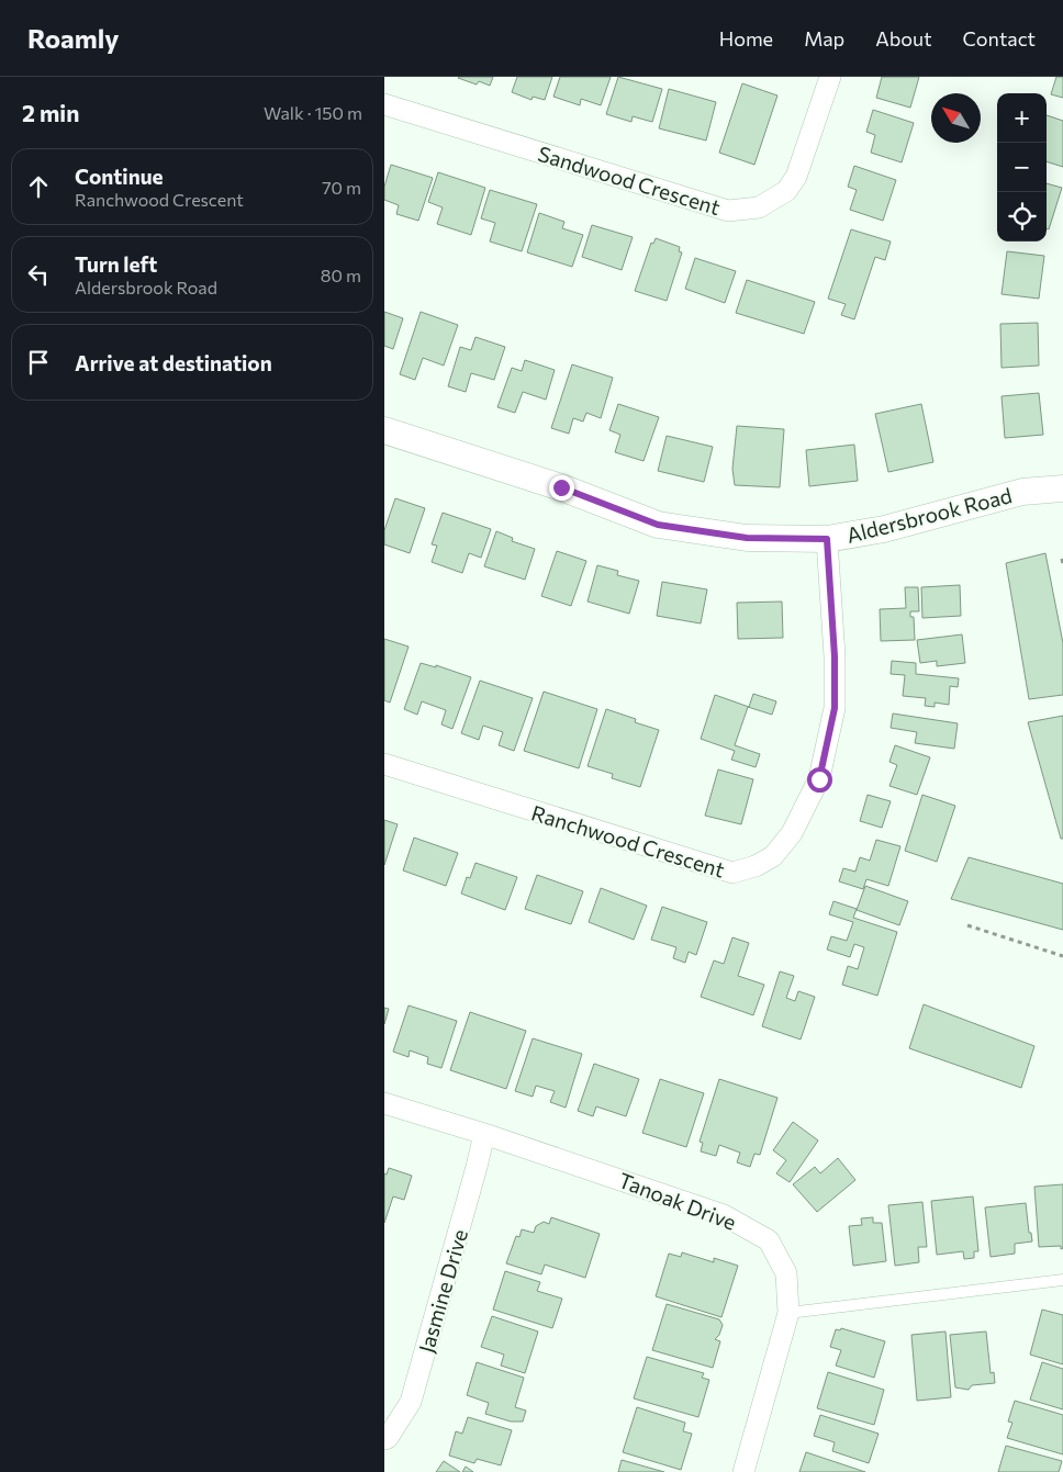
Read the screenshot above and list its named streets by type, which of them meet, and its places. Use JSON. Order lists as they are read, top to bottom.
{
  "streets": {
    "street": [
      "Sandwood Crescent",
      "Aldersbrook Road",
      "Ranchwood Crescent",
      "Tanoak Drive",
      "Jasmine Drive"
    ]
  },
  "crossings": [
    ["Aldersbrook Road", "Ranchwood Crescent"],
    ["Tanoak Drive", "Jasmine Drive"]
  ],
  "north": "top left",
  "page": {
    "header": "Roamly",
    "nav": [
      "Home",
      "Map",
      "About",
      "Contact"
    ],
    "heading": ["2 min", "Walk · 150 m"],
    "map_buttons": ["+", "−"],
    "list": [
      ["Continue", "Ranchwood Crescent", "70 m"],
      ["Turn left", "Aldersbrook Road", "80 m"],
      "Arrive at destination"
    ]
  }
}
